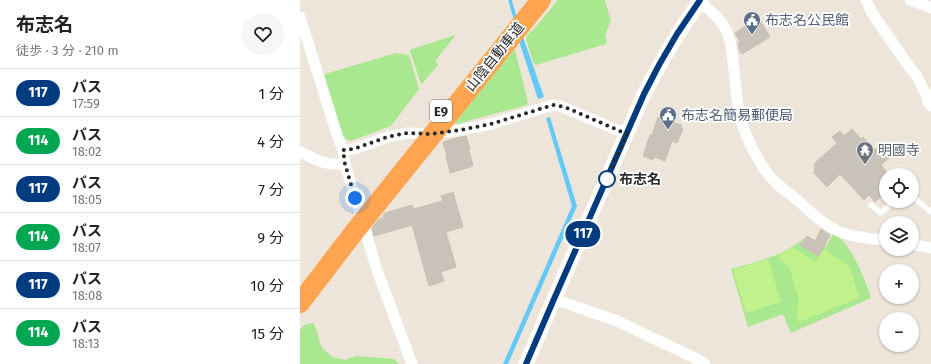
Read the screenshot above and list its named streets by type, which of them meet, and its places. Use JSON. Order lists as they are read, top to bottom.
{
  "streets": {
    "highway": ["山陰自動車道", "E9"]
  },
  "places": {
    "public building": ["布志名公民館", "布志名簡易郵便局"],
    "temple": ["明國寺"],
    "other": ["布志名"]
  },
  "lines": ["bus line 117"],
  "page": {
    "heading": ["布志名", "徒歩 · 3 分 · 210 m"],
    "on_map": "117",
    "list": [
      {
        "mark": "117",
        "name": "バス",
        "note": "17:59",
        "value": "1 分"
      },
      {
        "mark": "114",
        "name": "バス",
        "note": "18:02",
        "value": "4 分"
      },
      {
        "mark": "117",
        "name": "バス",
        "note": "18:05",
        "value": "7 分"
      },
      {
        "mark": "114",
        "name": "バス",
        "note": "18:07",
        "value": "9 分"
      },
      {
        "mark": "117",
        "name": "バス",
        "note": "18:08",
        "value": "10 分"
      },
      {
        "mark": "114",
        "name": "バス",
        "note": "18:13",
        "value": "15 分"
      }
    ],
    "map_buttons": ["+", "−"]
  }
}
